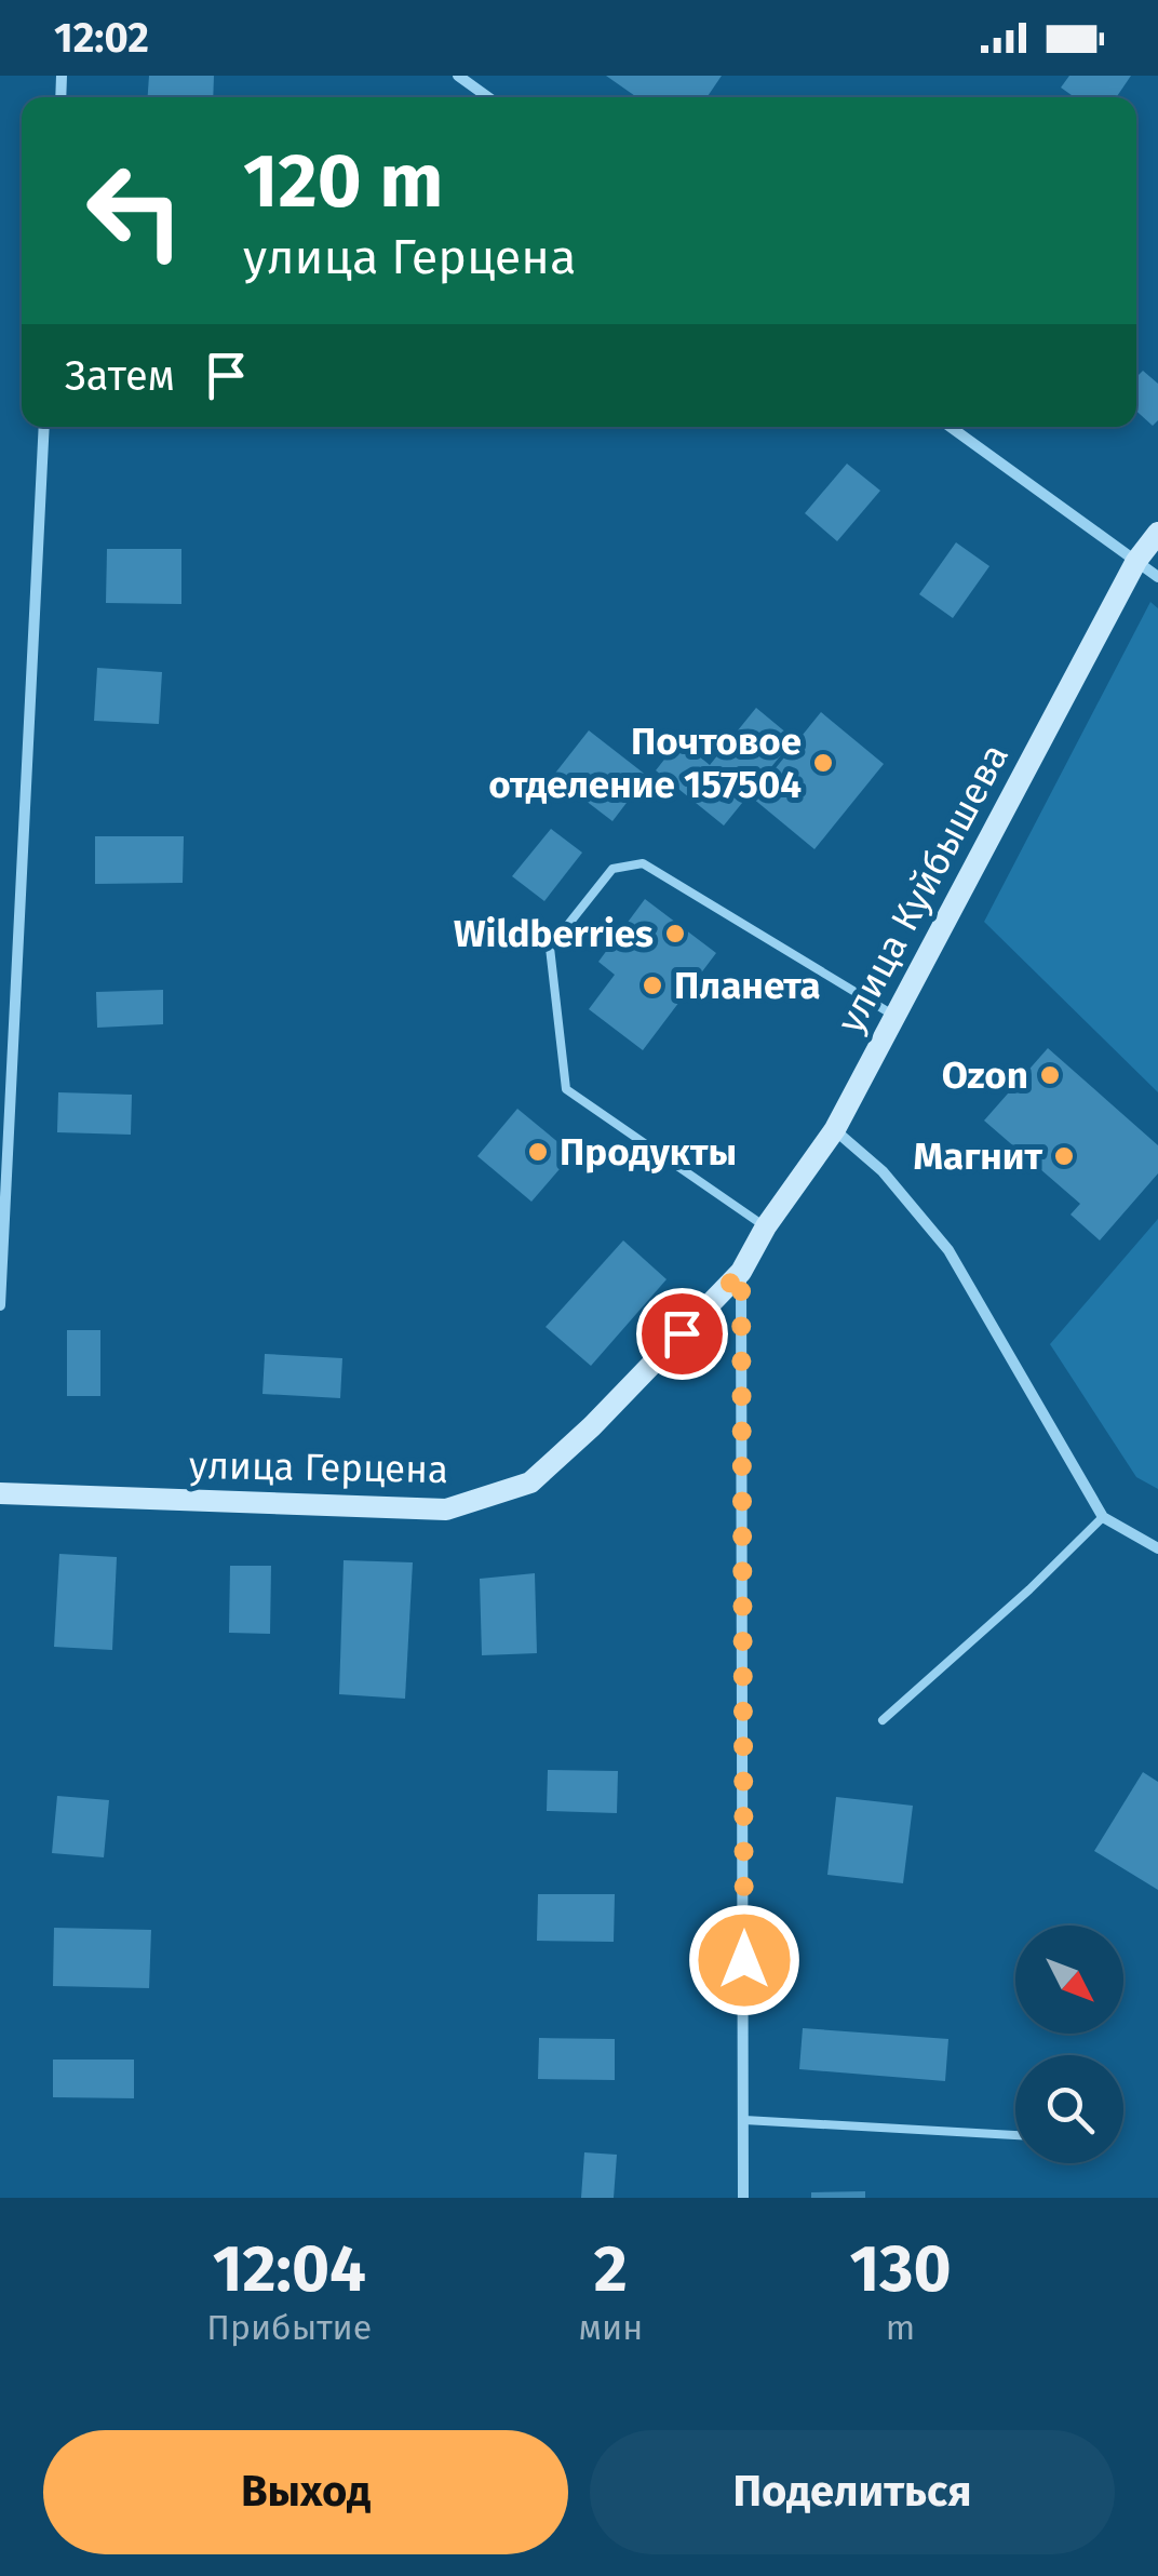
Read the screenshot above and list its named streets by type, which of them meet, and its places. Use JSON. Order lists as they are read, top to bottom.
{
  "streets": {
    "street": ["улица Куйбышева", "улица Герцена"]
  },
  "crossings": [
    ["улица Куйбышева", "улица Герцена"]
  ],
  "places": [
    "Почтовое отделение 157504",
    "Wildberries",
    "Планета",
    "Ozon",
    "Продукты",
    "Магнит"
  ],
  "north": "bottom right",
  "page": {
    "status": "12:02",
    "turn": ["120 m", "улица Герцена"],
    "then": "Затем",
    "eta": [
      "12:04",
      "Прибытие",
      "2",
      "мин",
      "130",
      "m"
    ],
    "buttons": ["Выход", "Поделиться"]
  }
}
